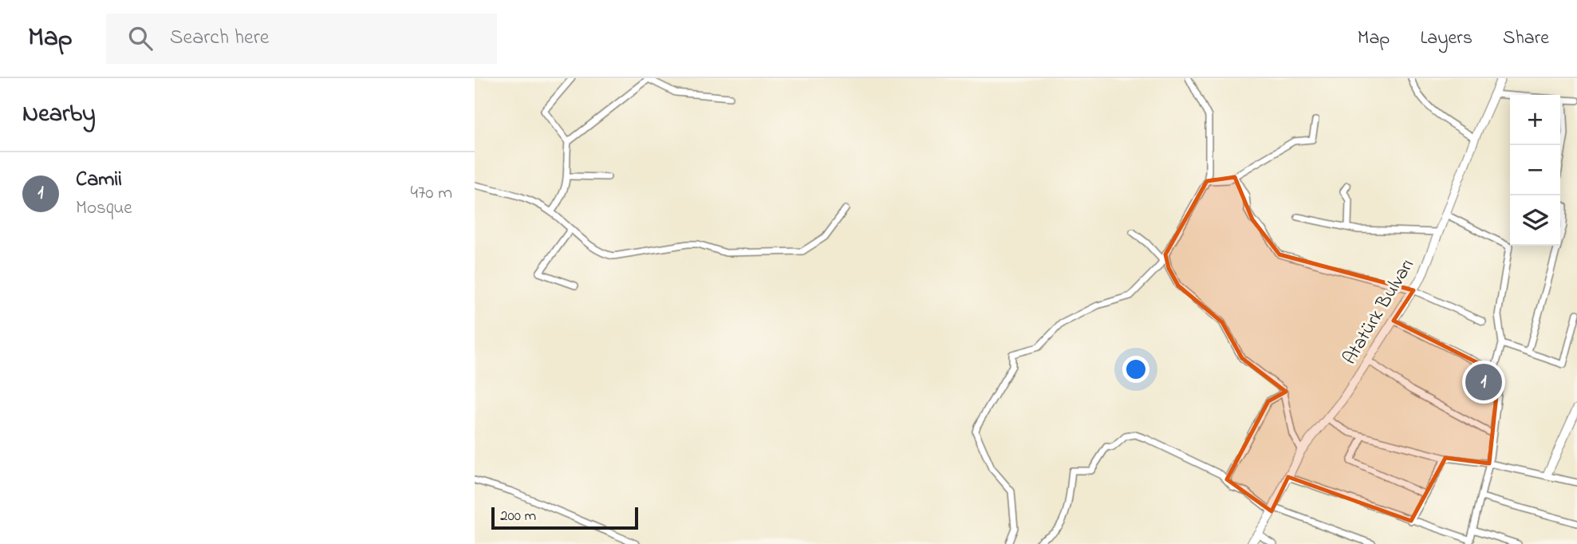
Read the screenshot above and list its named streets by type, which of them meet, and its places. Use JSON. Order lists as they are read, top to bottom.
{
  "streets": {
    "street": ["Atatürk Bulvarı"]
  },
  "scale_bar": "200 m",
  "page": {
    "header": "Map",
    "search": "Search here",
    "nav": ["Map", "Layers", "Share"],
    "heading": "Nearby",
    "map_buttons": ["+", "−"],
    "list": [
      {
        "mark": "1",
        "name": "Camii",
        "note": "Mosque",
        "value": "470 m"
      }
    ],
    "pins": "1",
    "scale": "200 m"
  }
}
